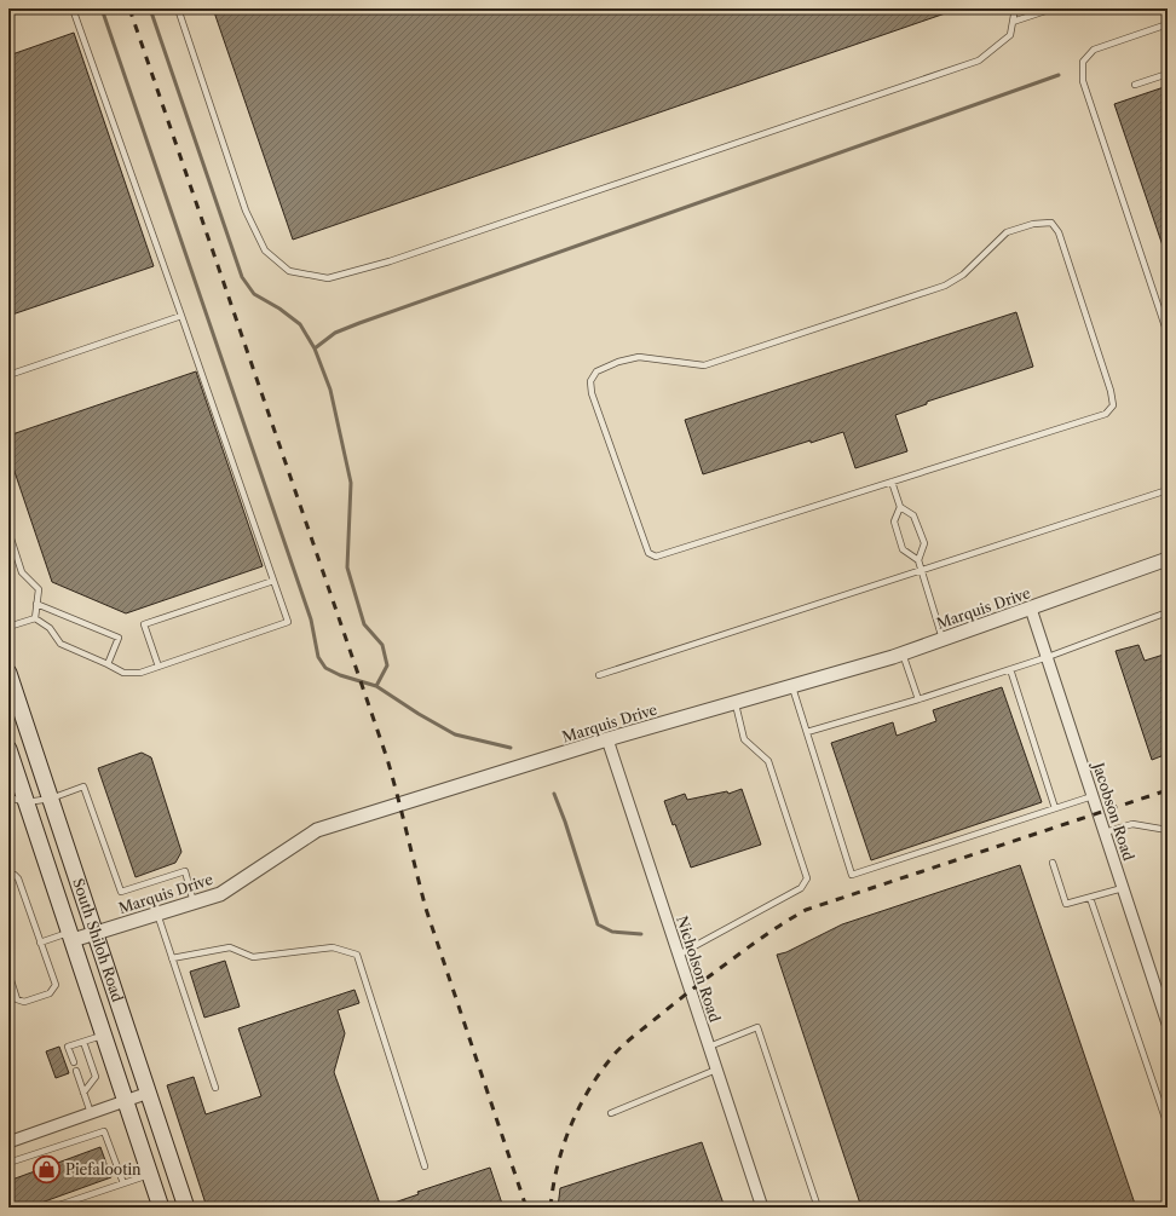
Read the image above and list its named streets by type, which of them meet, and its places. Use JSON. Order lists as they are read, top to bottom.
{
  "streets": {
    "main road": ["South Shiloh Road"],
    "street": ["Marquis Drive", "Jacobson Road", "Nicholson Road"]
  },
  "crossings": [
    ["Marquis Drive", "Jacobson Road"],
    ["Marquis Drive", "South Shiloh Road"],
    ["Marquis Drive", "Nicholson Road"]
  ],
  "places": {
    "shop": ["Piefalootin"]
  }
}
